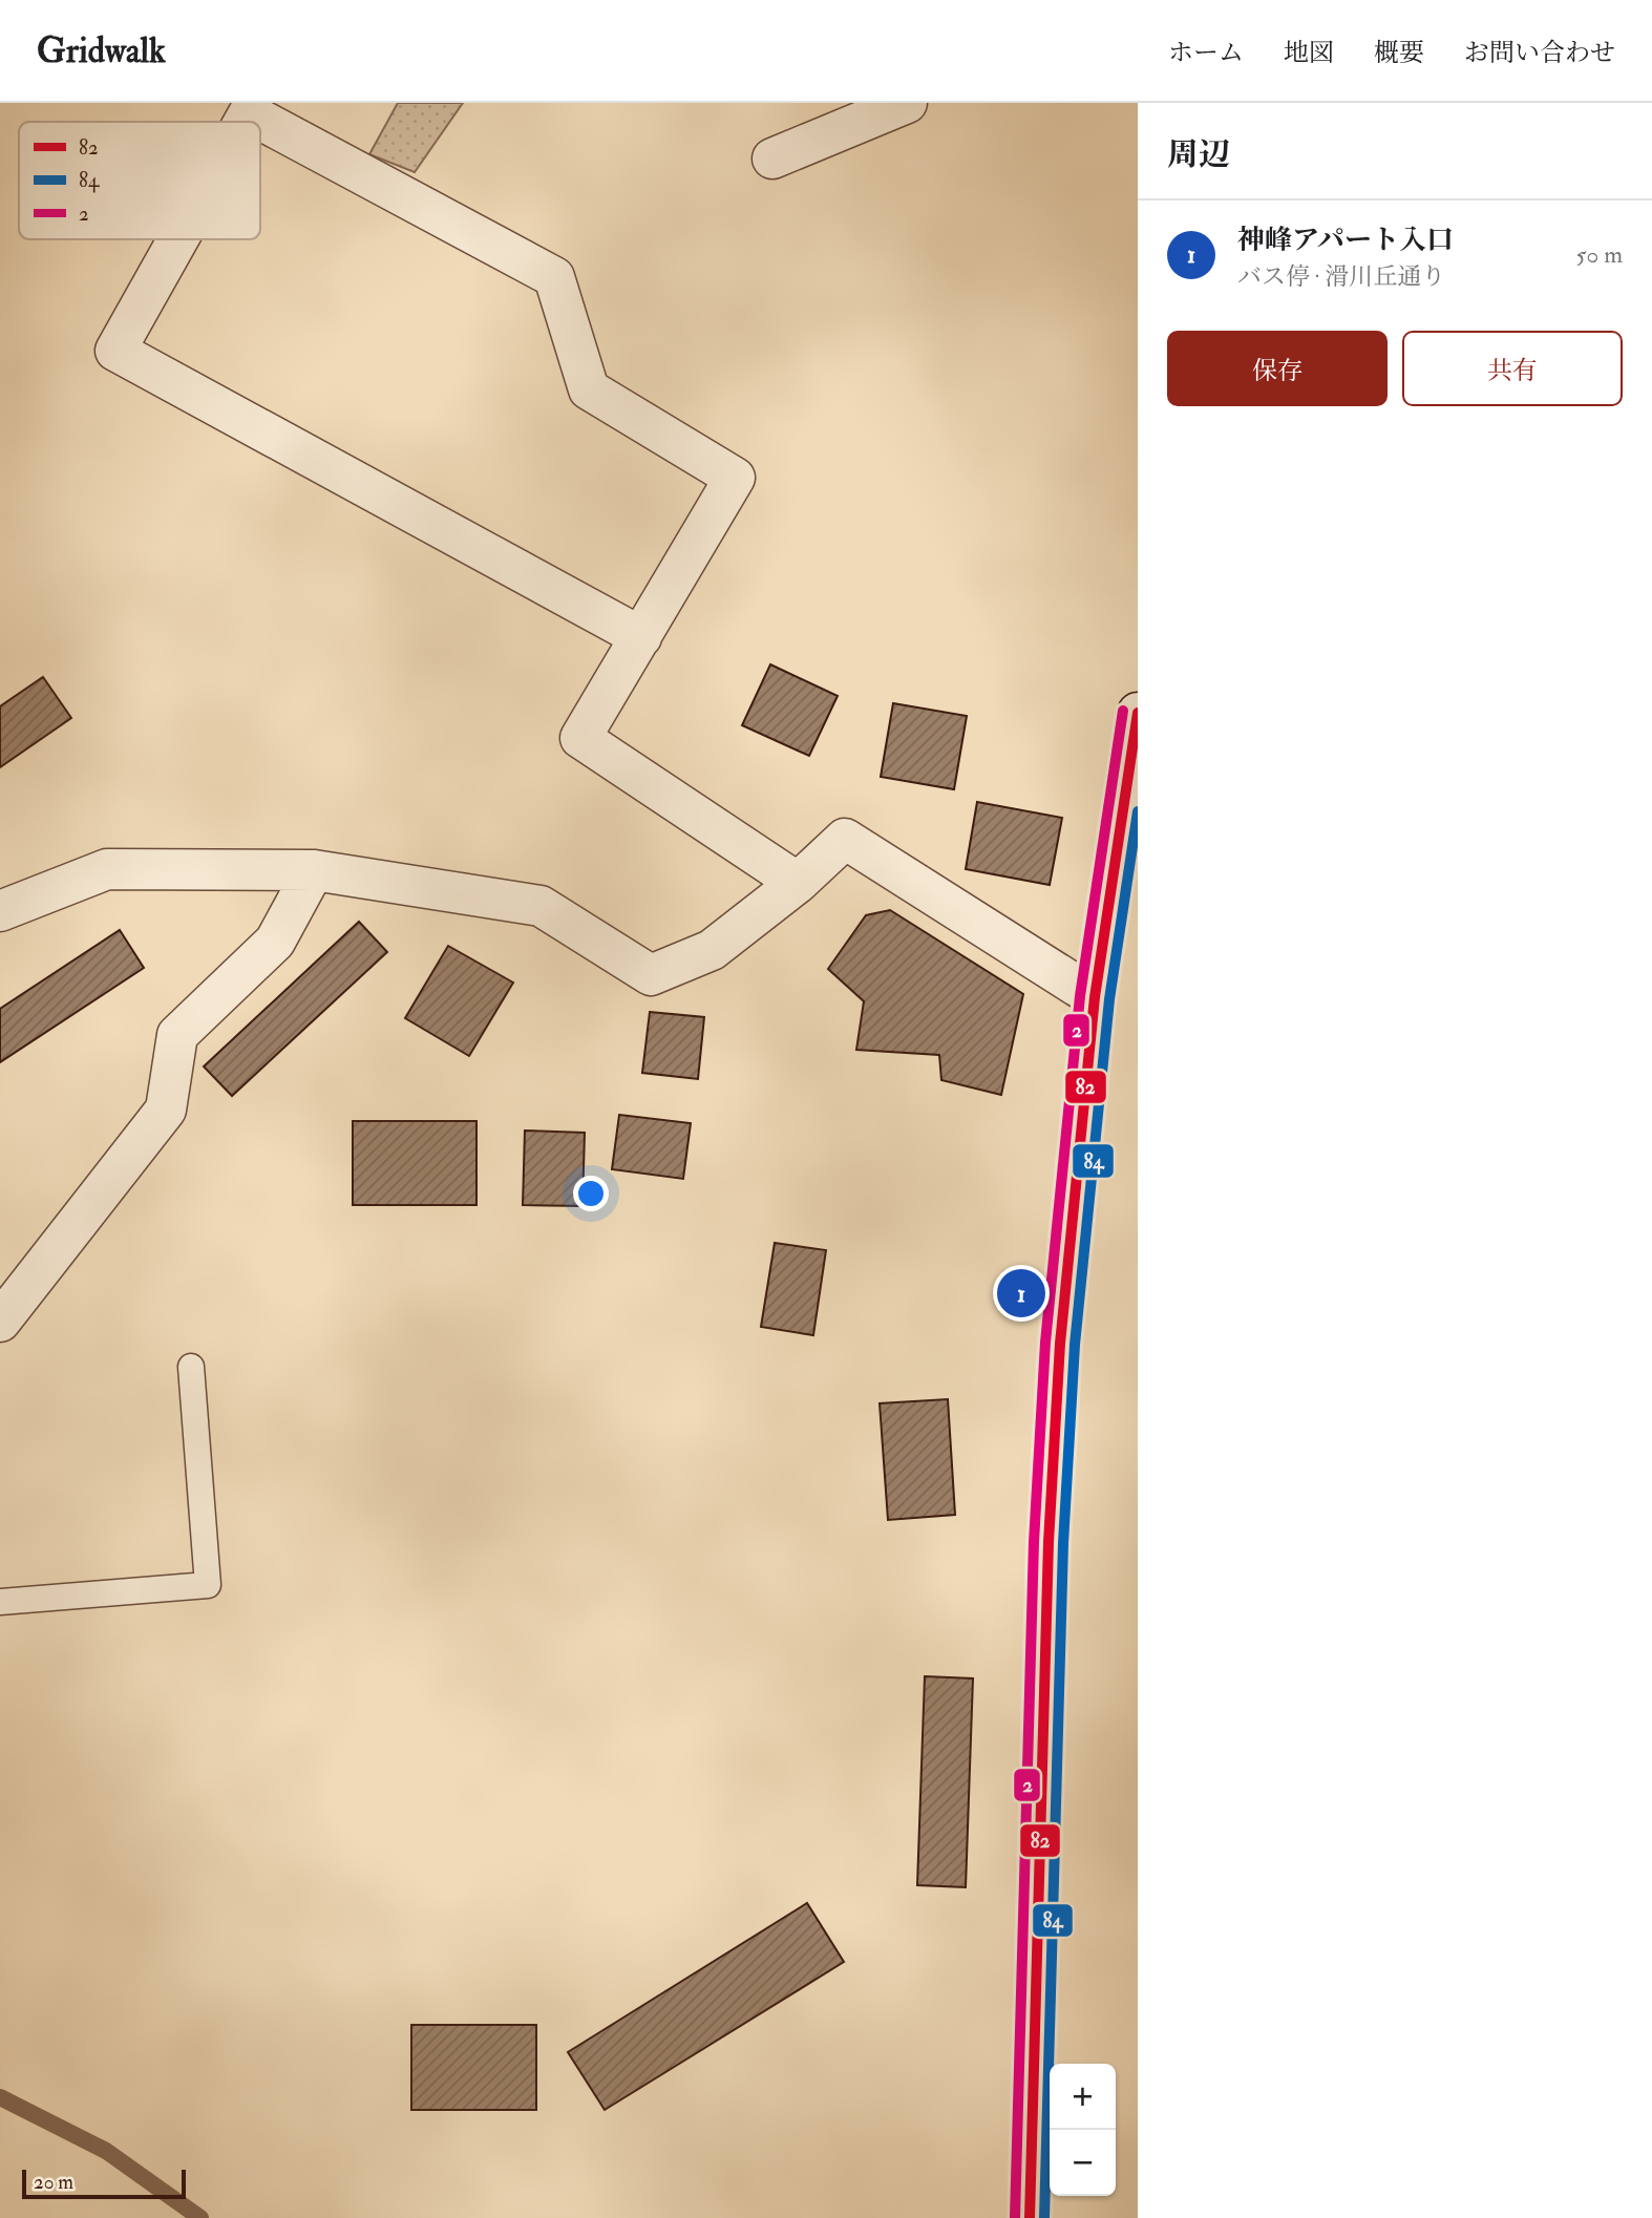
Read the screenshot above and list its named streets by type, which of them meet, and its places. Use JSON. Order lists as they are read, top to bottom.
{
  "lines": ["transit line 2", "transit line 82", "transit line 84"],
  "legend": ["82", "84", "2"],
  "scale_bar": "20 m",
  "page": {
    "header": "Gridwalk",
    "nav": [
      "ホーム",
      "地図",
      "概要",
      "お問い合わせ"
    ],
    "heading": "周辺",
    "list": [
      {
        "mark": "1",
        "name": "神峰アパート入口",
        "note": "バス停 · 滑川丘通り",
        "value": "50 m"
      }
    ],
    "buttons": ["保存", "共有"],
    "pins": "1",
    "map_buttons": ["+", "−"],
    "scale": "20 m"
  }
}
